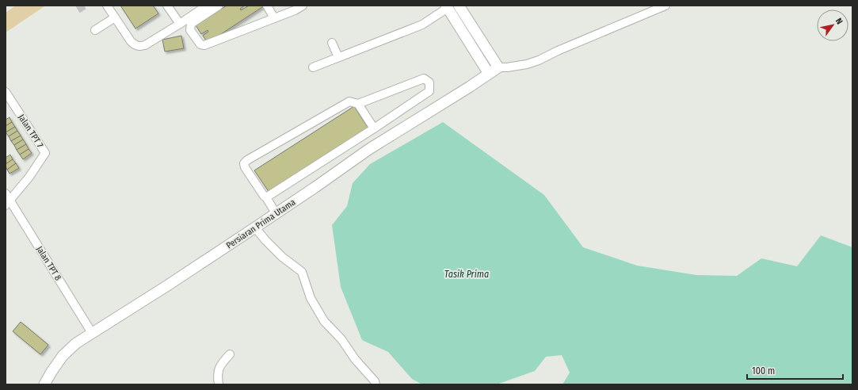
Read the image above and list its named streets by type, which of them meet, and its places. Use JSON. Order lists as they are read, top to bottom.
{
  "streets": {
    "main road": ["Persiaran Prima Utama"],
    "street": ["Jalan TPT 7", "Jalan TPT 8"]
  },
  "crossings": [
    ["Jalan TPT 7", "Jalan TPT 8"],
    ["Persiaran Prima Utama", "Jalan TPT 8"]
  ],
  "water": ["Tasik Prima"],
  "scale_bar": "100 m",
  "north": "top right"
}
